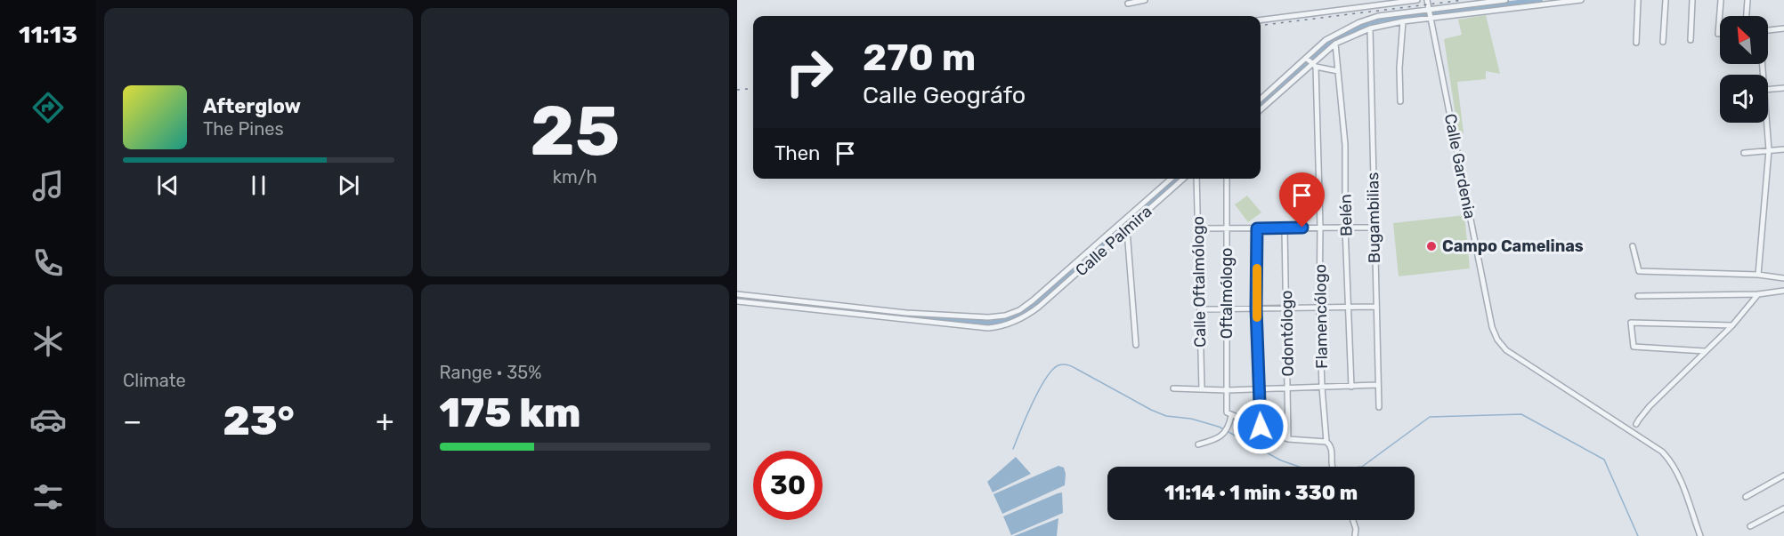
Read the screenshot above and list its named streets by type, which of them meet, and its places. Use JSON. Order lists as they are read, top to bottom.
{
  "streets": {
    "street": [
      "Calle Gardenia",
      "Belén",
      "Bugambilias",
      "Calle Palmira",
      "Calle Oftalmólogo",
      "Oftalmólogo",
      "Flamencólogo",
      "Odontólogo"
    ]
  },
  "places": ["Campo Camelinas"],
  "north": "top left",
  "page": {
    "tabs": "11:13",
    "tile": [
      ["25", "km/h"],
      "Climate",
      ["Range · 35%", "175 km"]
    ],
    "turn": ["270 m", "Calle Geográfo"],
    "song": ["Afterglow", "The Pines"],
    "then": "Then",
    "heat": ["−", "23°", "+"],
    "limit": "30",
    "trip": "11:14 · 1 min · 330 m"
  }
}
